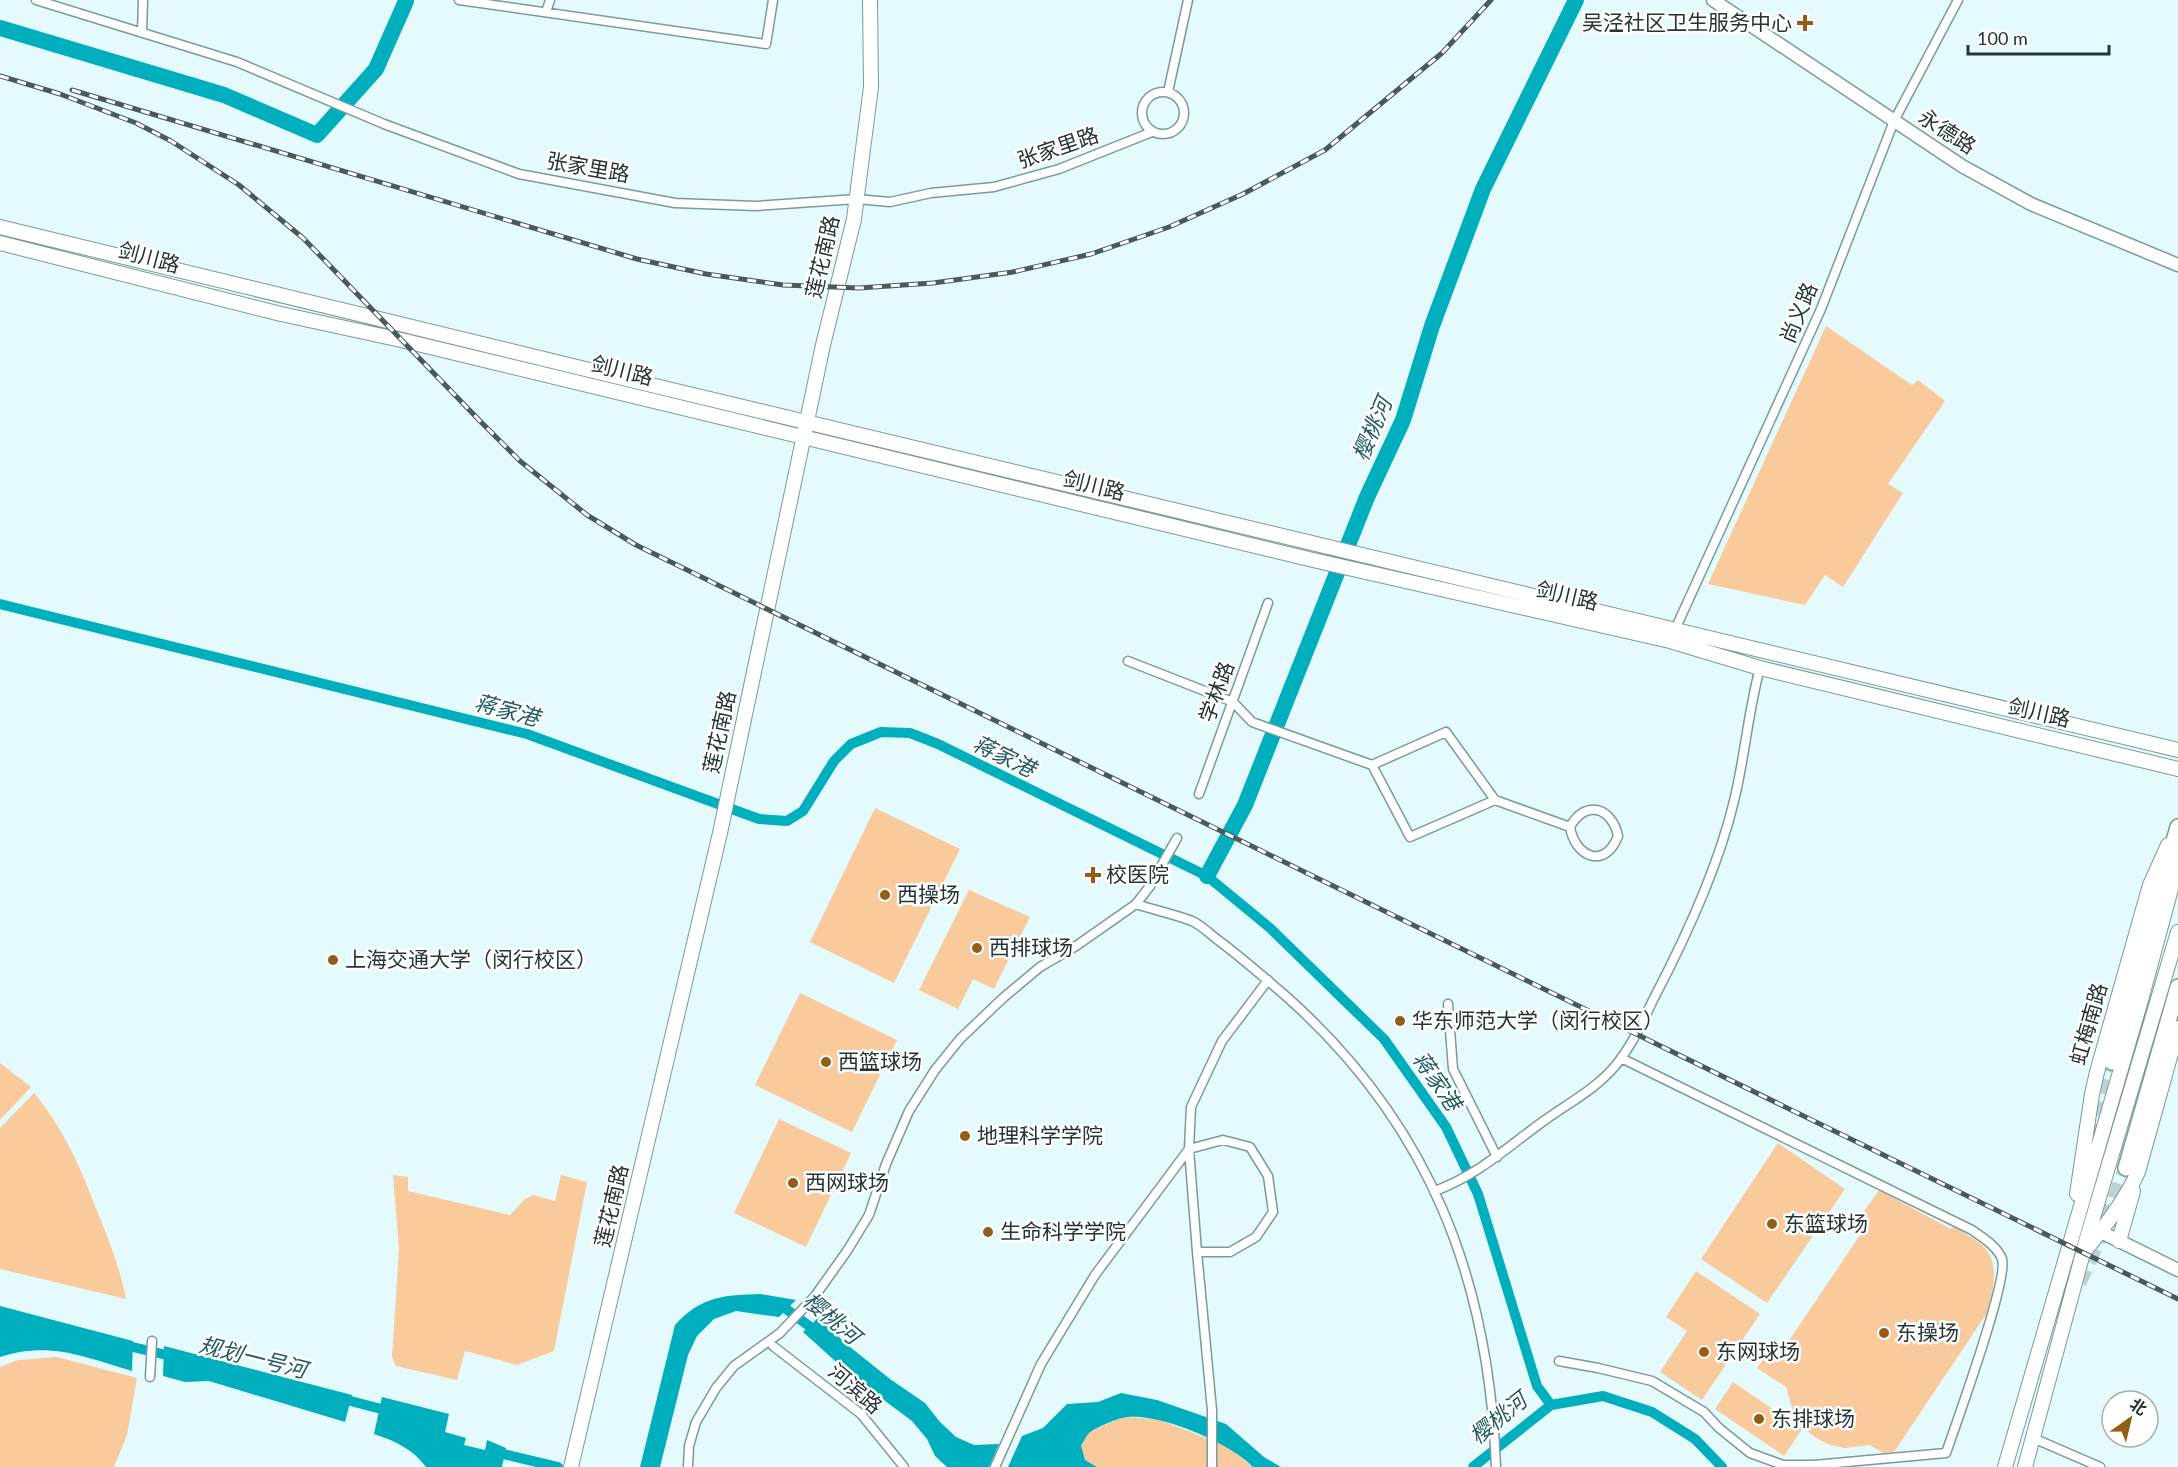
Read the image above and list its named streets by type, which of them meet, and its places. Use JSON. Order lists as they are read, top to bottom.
{
  "streets": {
    "main road": ["莲花南路", "剑川路", "虹梅南路"],
    "street": [
      "永德路",
      "张家里路",
      "尚义路",
      "学林路",
      "河滨路"
    ]
  },
  "crossings": [
    ["永德路", "尚义路"],
    ["张家里路", "莲花南路"],
    ["莲花南路", "剑川路"],
    ["剑川路", "尚义路"]
  ],
  "water": ["樱桃河", "蒋家港", "规划一号河"],
  "places": {
    "health": ["吴泾社区卫生服务中心", "校医院"],
    "other": [
      "西操场",
      "西排球场",
      "上海交通大学（闵行校区）",
      "华东师范大学（闵行校区）",
      "西篮球场",
      "地理科学学院",
      "西网球场",
      "东篮球场",
      "生命科学学院",
      "东操场",
      "东网球场",
      "东排球场"
    ]
  },
  "scale_bar": "100 m",
  "north": "top right"
}
